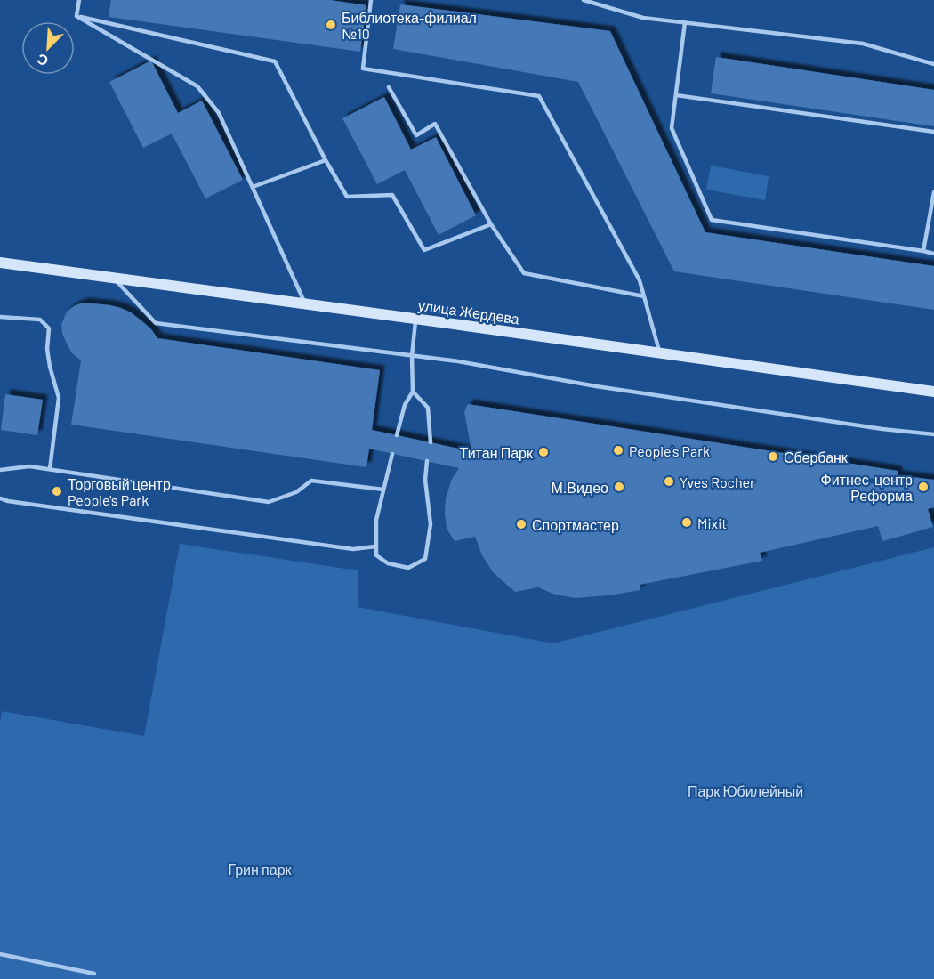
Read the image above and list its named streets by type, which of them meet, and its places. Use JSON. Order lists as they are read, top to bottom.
{
  "streets": {
    "main road": ["улица Жердева"]
  },
  "parks": ["Парк Юбилейный", "Грин парк"],
  "places": [
    "Библиотека-филиал №10",
    "People’s Park",
    "Титан Парк",
    "Сбербанк",
    "Yves Rocher",
    "М.Видео",
    "Фитнес-центр Реформа",
    "Торговый центр People's Park",
    "Mixit",
    "Спортмастер"
  ],
  "north": "bottom left"
}
